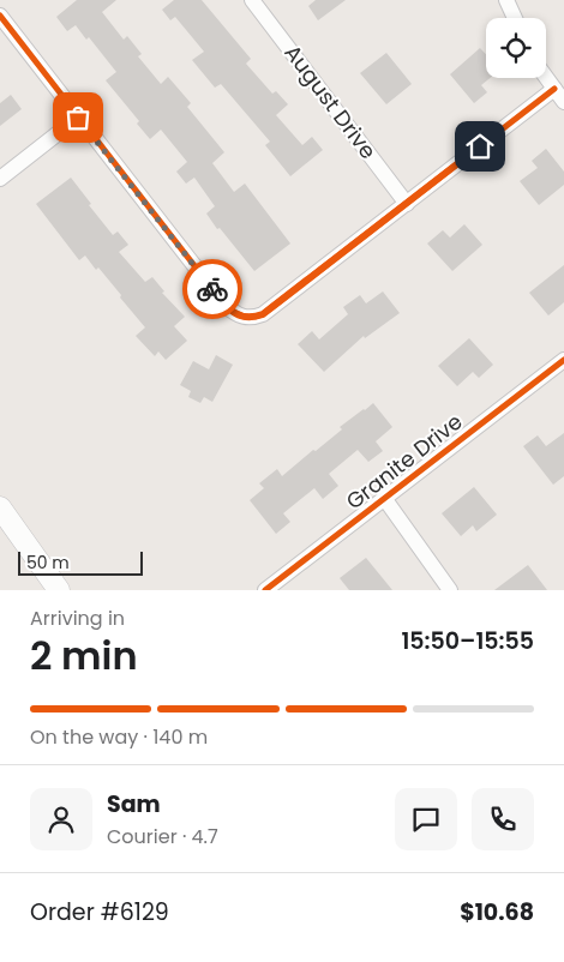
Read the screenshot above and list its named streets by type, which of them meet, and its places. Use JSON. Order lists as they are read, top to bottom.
{
  "streets": {
    "street": ["August Drive", "Granite Drive"]
  },
  "scale_bar": "50 m",
  "page": {
    "scale": "50 m",
    "heading": ["2 min", "Arriving in", "15:50–15:55"],
    "panel": [
      "Sam",
      "Courier · 4.7",
      "Order #6129",
      "$10.68"
    ],
    "bar": "On the way · 140 m"
  }
}
